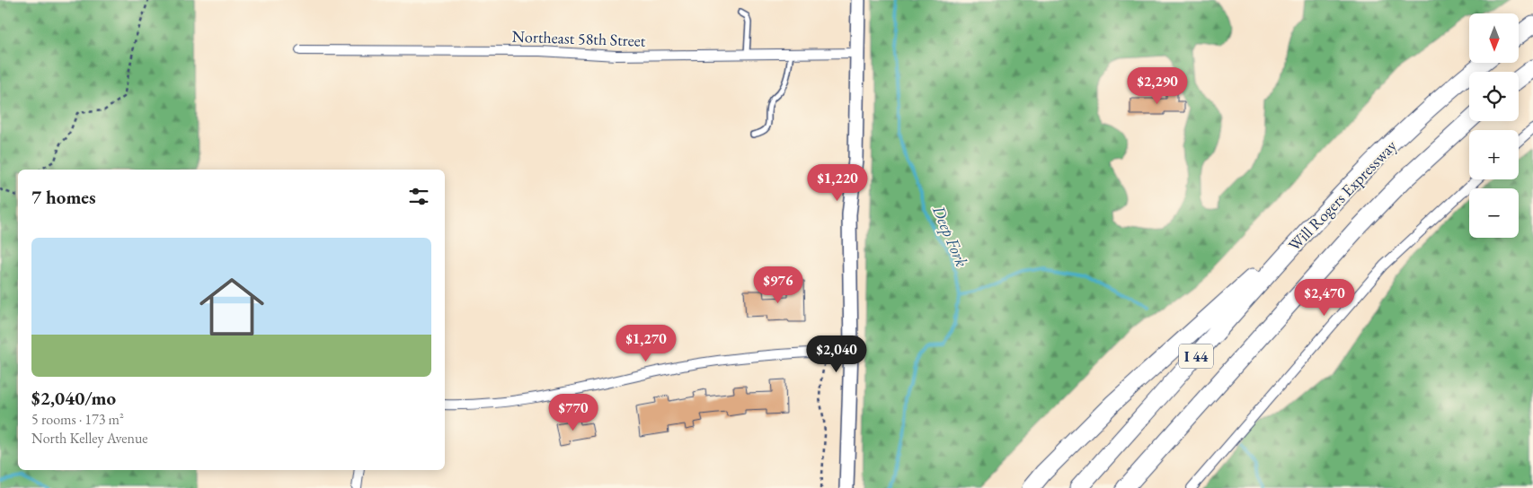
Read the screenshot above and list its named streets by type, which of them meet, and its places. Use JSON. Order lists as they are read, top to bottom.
{
  "streets": {
    "highway": ["Will Rogers Expressway", "I 44"],
    "street": ["Northeast 58th Street"]
  },
  "water": ["Deep Fork"],
  "north": "bottom",
  "page": {
    "map_buttons": ["+", "−"],
    "price": [
      "$2,290",
      "$1,220",
      "$976",
      "$2,470",
      "$1,270",
      "$2,040",
      "$770"
    ],
    "heading": "7 homes",
    "list": [
      {
        "name": "$2,040/mo",
        "note": "5 rooms · 173 m² · North Kelley Avenue"
      }
    ]
  }
}
